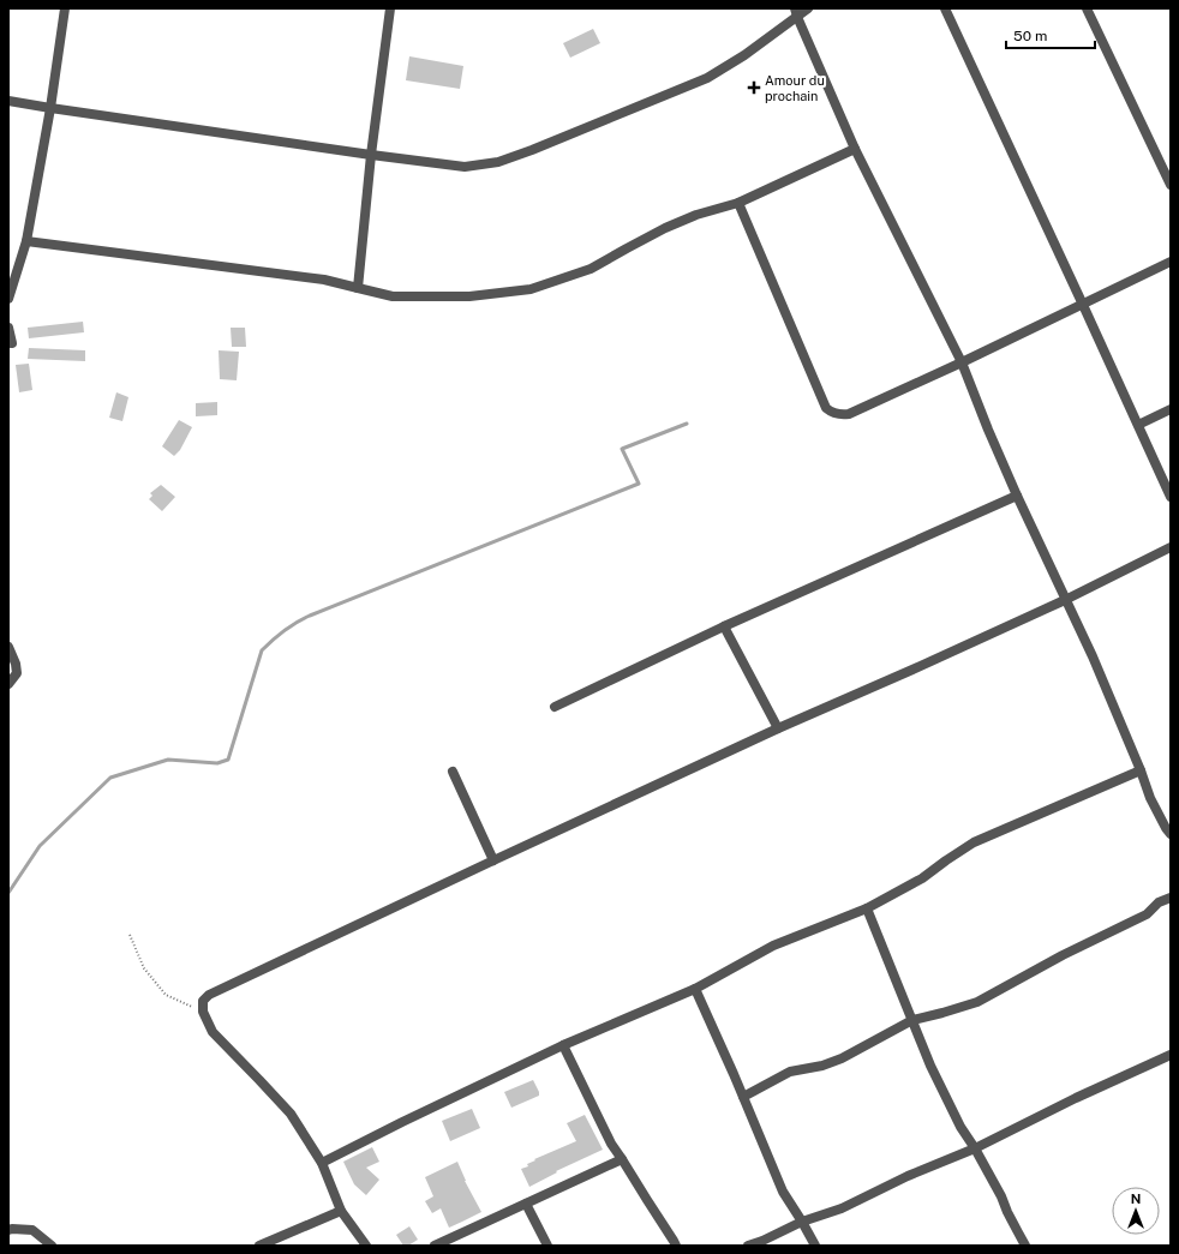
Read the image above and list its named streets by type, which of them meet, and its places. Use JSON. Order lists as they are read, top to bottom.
{
  "places": {
    "health": ["Amour du prochain"]
  },
  "scale_bar": "50 m",
  "north": "top"
}
